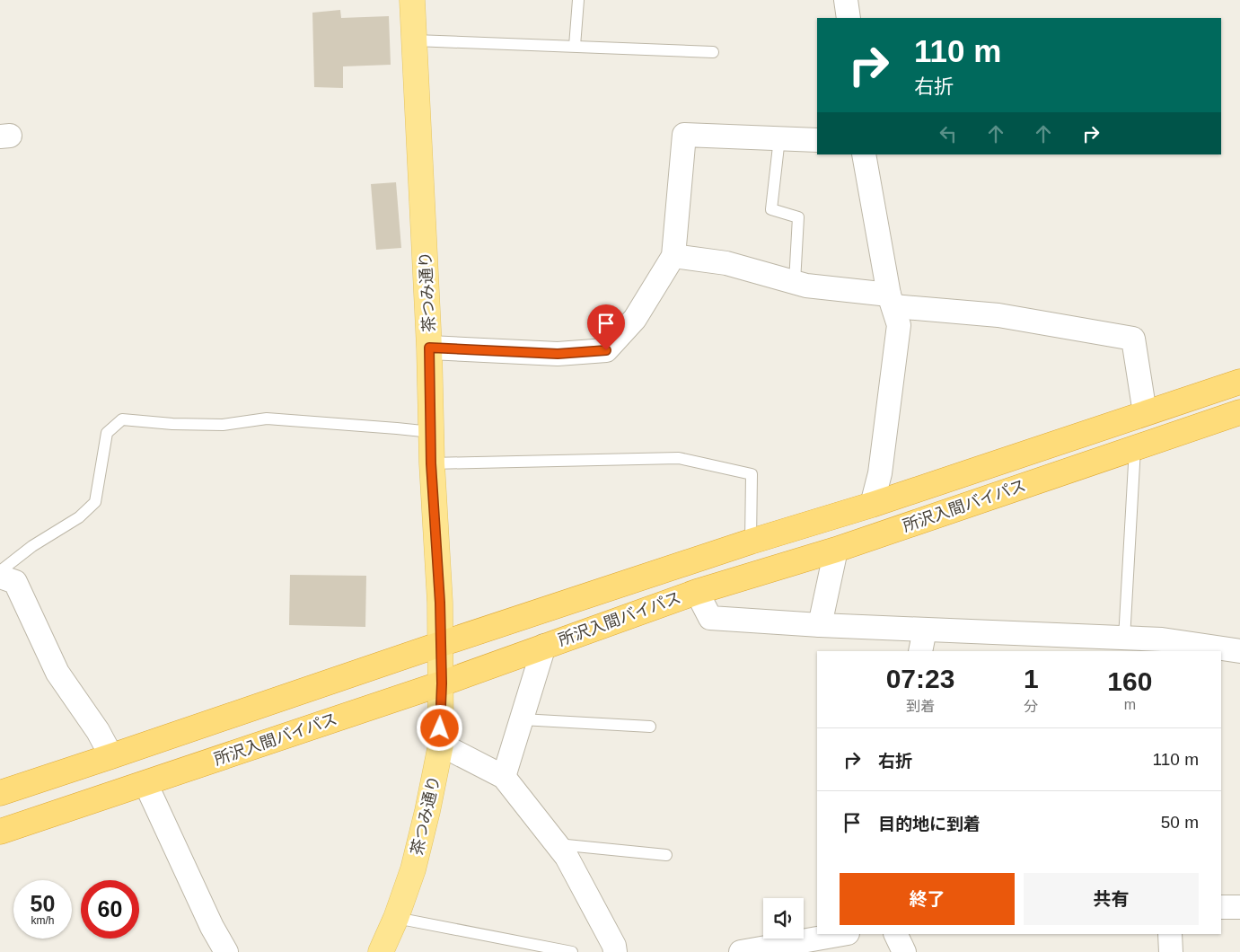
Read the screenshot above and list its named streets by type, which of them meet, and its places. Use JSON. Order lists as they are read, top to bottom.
{
  "streets": {
    "highway": ["所沢入間バイパス"],
    "main road": ["茶つみ通り"]
  },
  "crossings": [
    ["茶つみ通り", "所沢入間バイパス"]
  ],
  "page": {
    "turn": ["110 m", "右折"],
    "eta": [
      "07:23",
      "到着",
      "1",
      "分",
      "160",
      "m"
    ],
    "list": [
      {
        "name": "右折",
        "value": "110 m"
      },
      {
        "name": "目的地に到着",
        "value": "50 m"
      }
    ],
    "buttons": ["終了", "共有"],
    "speed": "50 km/h",
    "limit": "60"
  }
}
